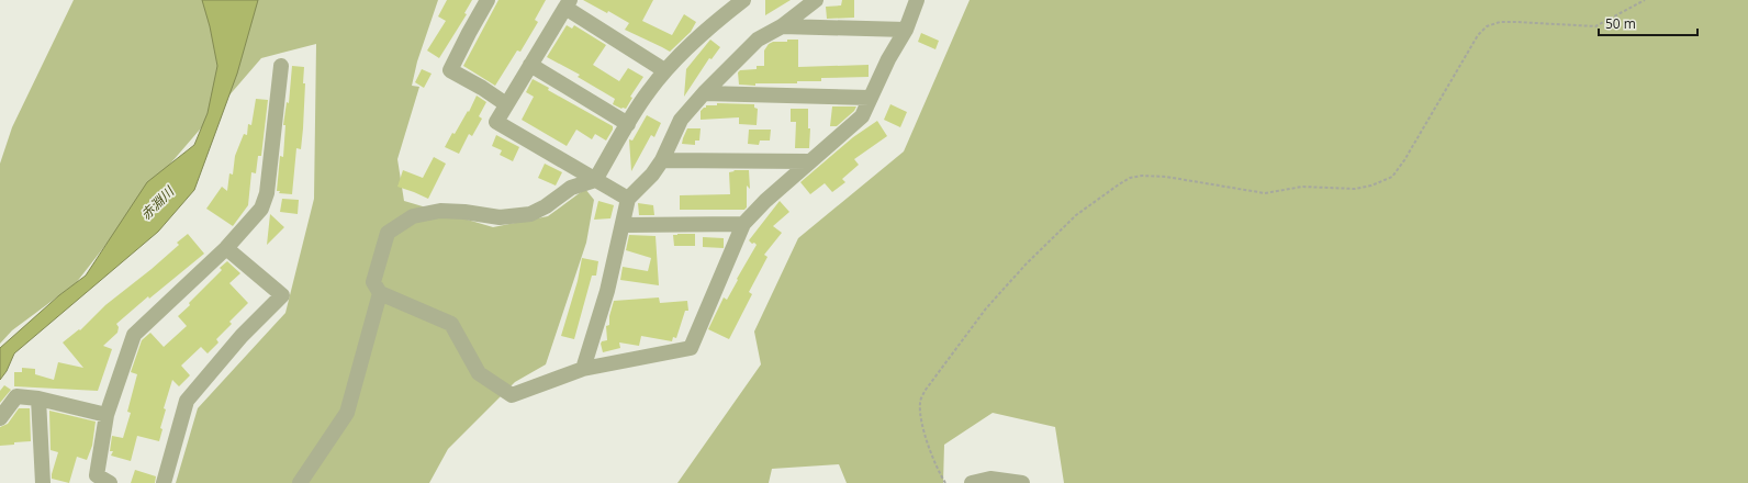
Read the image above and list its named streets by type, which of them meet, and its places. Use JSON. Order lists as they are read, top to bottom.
{
  "water": ["赤淵川"],
  "scale_bar": "50 m"
}
